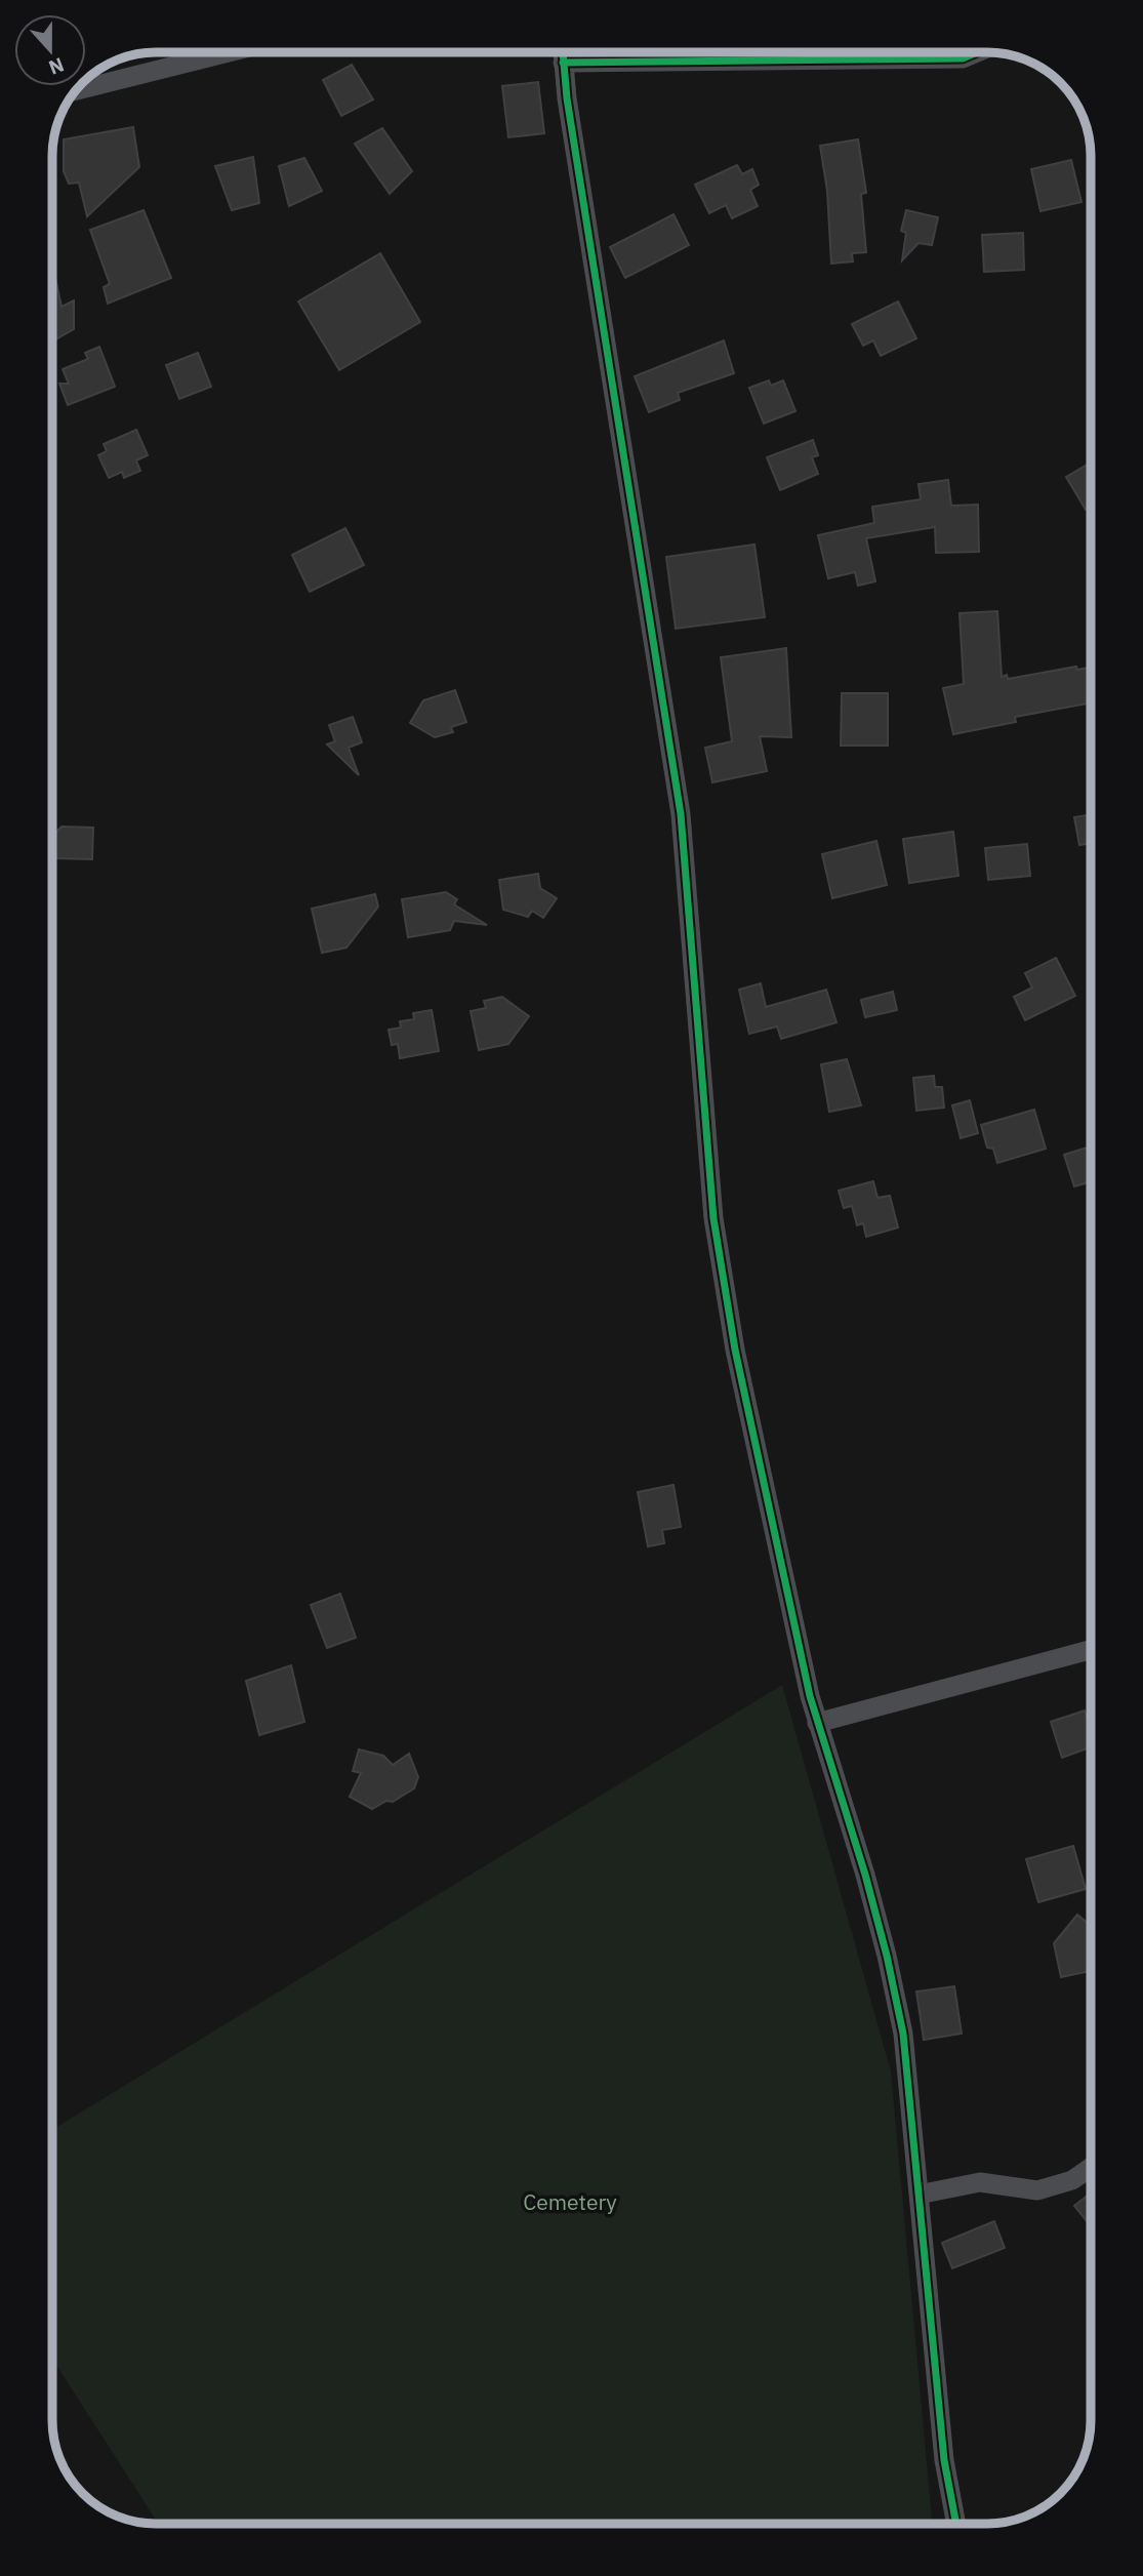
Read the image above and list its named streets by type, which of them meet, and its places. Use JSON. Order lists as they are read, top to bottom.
{
  "parks": ["Cemetery"],
  "north": "bottom"
}
